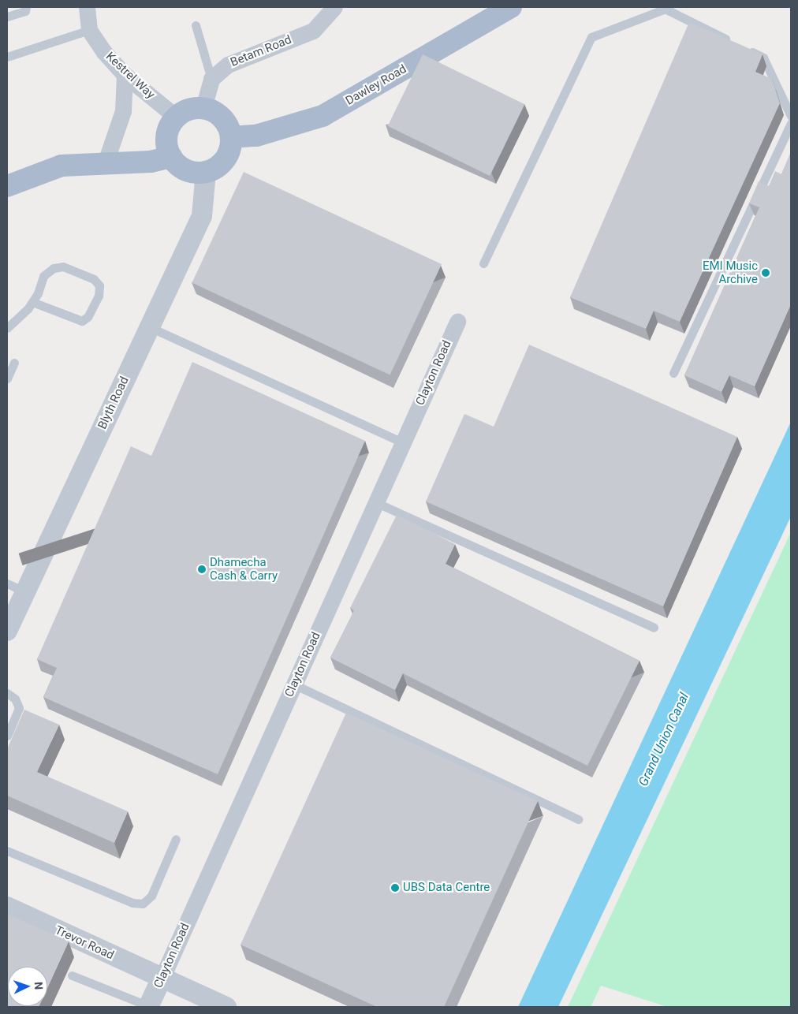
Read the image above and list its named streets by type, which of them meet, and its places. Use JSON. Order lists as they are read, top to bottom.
{
  "streets": {
    "main road": ["Dawley Road"],
    "street": [
      "Betam Road",
      "Kestrel Way",
      "Clayton Road",
      "Blyth Road",
      "Trevor Road"
    ]
  },
  "crossings": [
    ["Kestrel Way", "Dawley Road"],
    ["Kestrel Way", "Blyth Road"],
    ["Dawley Road", "Blyth Road"],
    ["Clayton Road", "Trevor Road"]
  ],
  "water": ["Grand Union Canal"],
  "places": ["EMI Music Archive", "Dhamecha Cash & Carry", "UBS Data Centre"],
  "north": "right"
}
